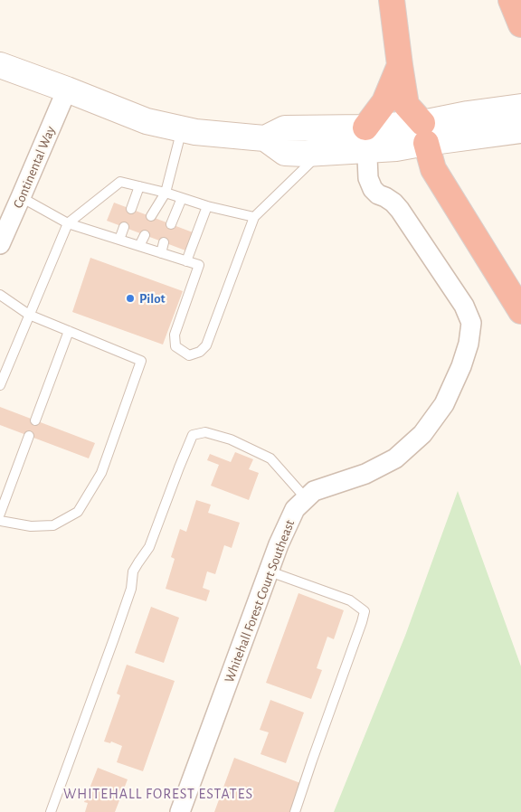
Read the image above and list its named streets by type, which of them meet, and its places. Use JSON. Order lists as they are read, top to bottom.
{
  "streets": {
    "street": ["Continental Way", "Whitehall Forest Court Southeast"]
  },
  "districts": ["WHITEHALL FOREST ESTATES"],
  "places": ["Pilot"]
}
